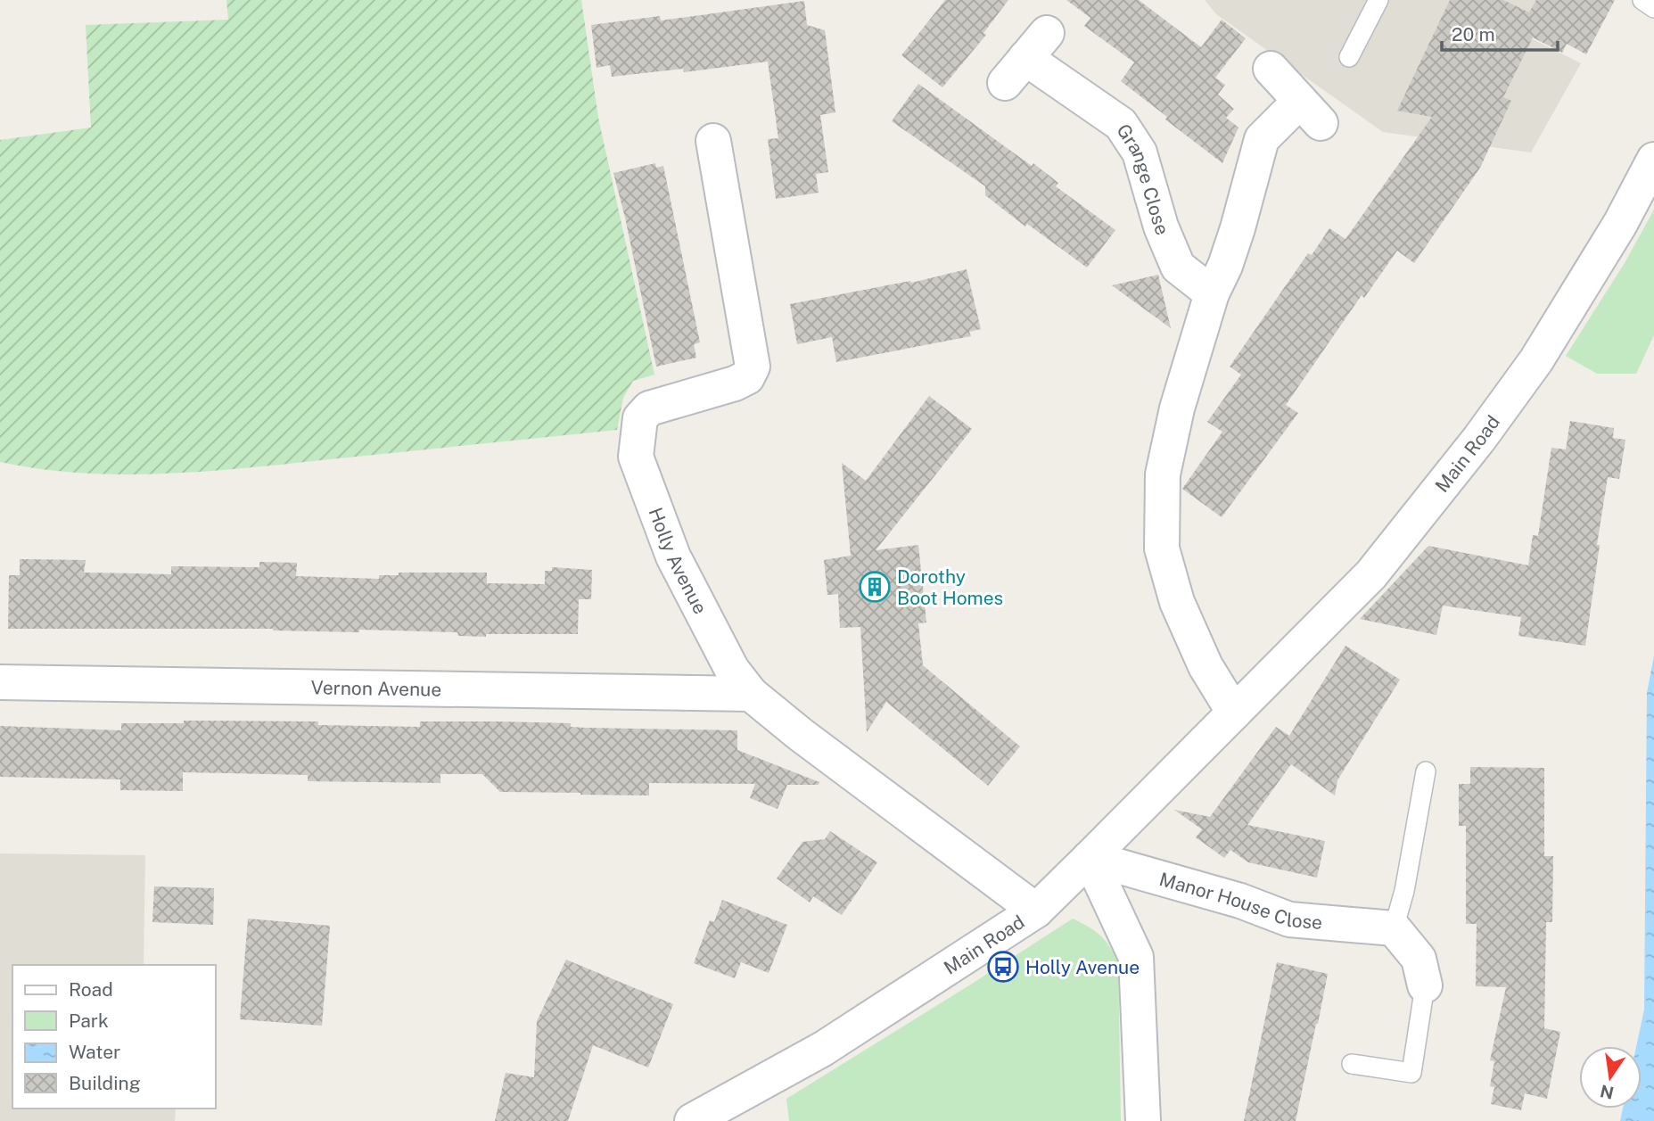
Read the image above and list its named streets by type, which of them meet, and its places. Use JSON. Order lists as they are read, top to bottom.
{
  "streets": {
    "street": [
      "Grange Close",
      "Main Road",
      "Holly Avenue",
      "Vernon Avenue",
      "Manor House Close"
    ]
  },
  "crossings": [
    ["Main Road", "Holly Avenue"],
    ["Main Road", "Manor House Close"],
    ["Holly Avenue", "Vernon Avenue"]
  ],
  "places": {
    "building": ["Dorothy Boot Homes"],
    "bus stop": ["Holly Avenue"]
  },
  "legend": [
    "Road",
    "Park",
    "Water",
    "Building"
  ],
  "scale_bar": "20 m",
  "north": "bottom"
}
